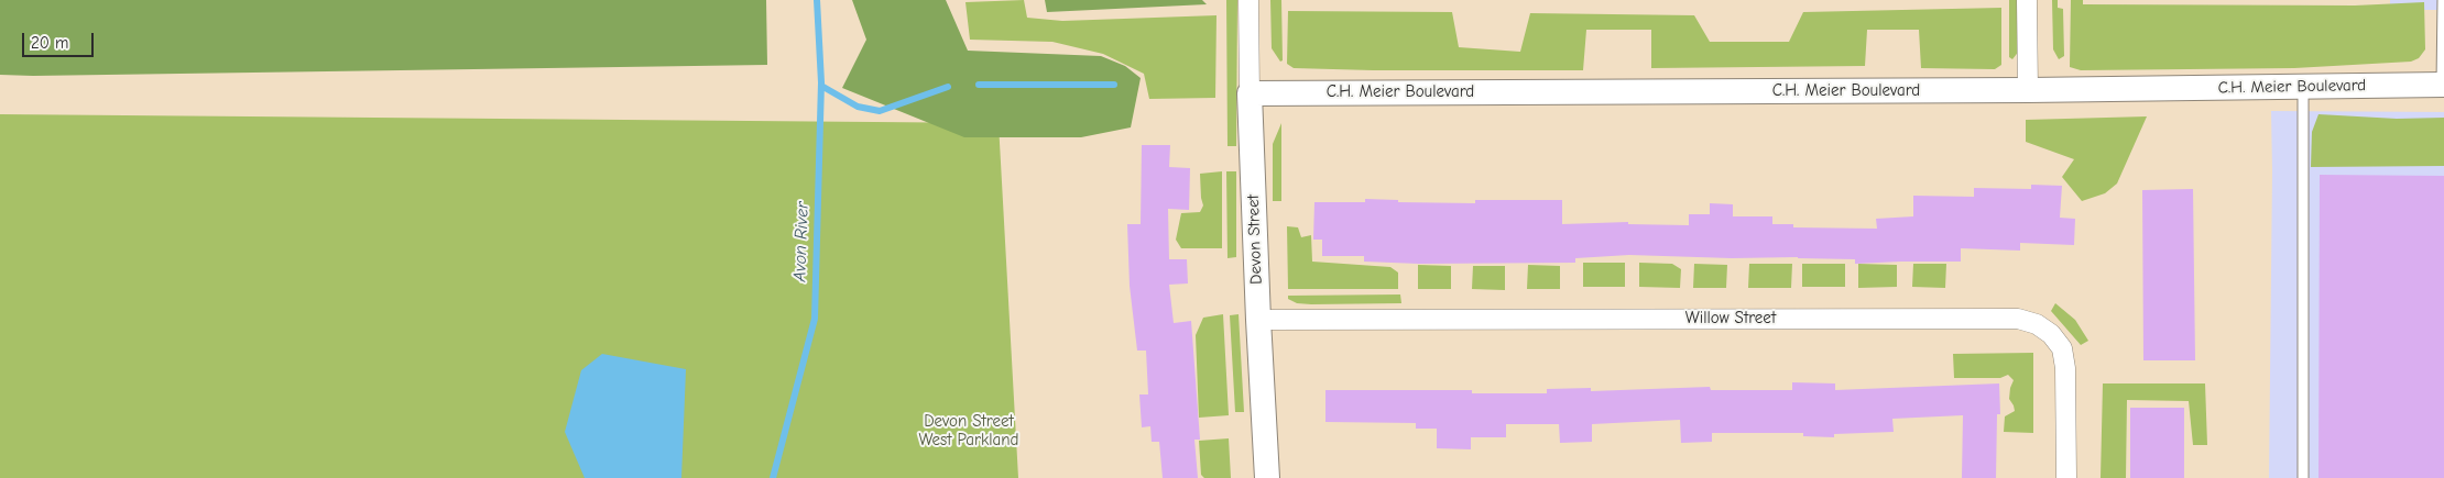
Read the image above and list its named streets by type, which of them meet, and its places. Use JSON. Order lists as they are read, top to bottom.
{
  "streets": {
    "street": ["C.H. Meier Boulevard", "Devon Street", "Willow Street"]
  },
  "crossings": [
    ["C.H. Meier Boulevard", "Devon Street"],
    ["Devon Street", "Willow Street"]
  ],
  "water": ["Avon River"],
  "parks": ["Devon Street West Parkland"],
  "scale_bar": "20 m"
}
